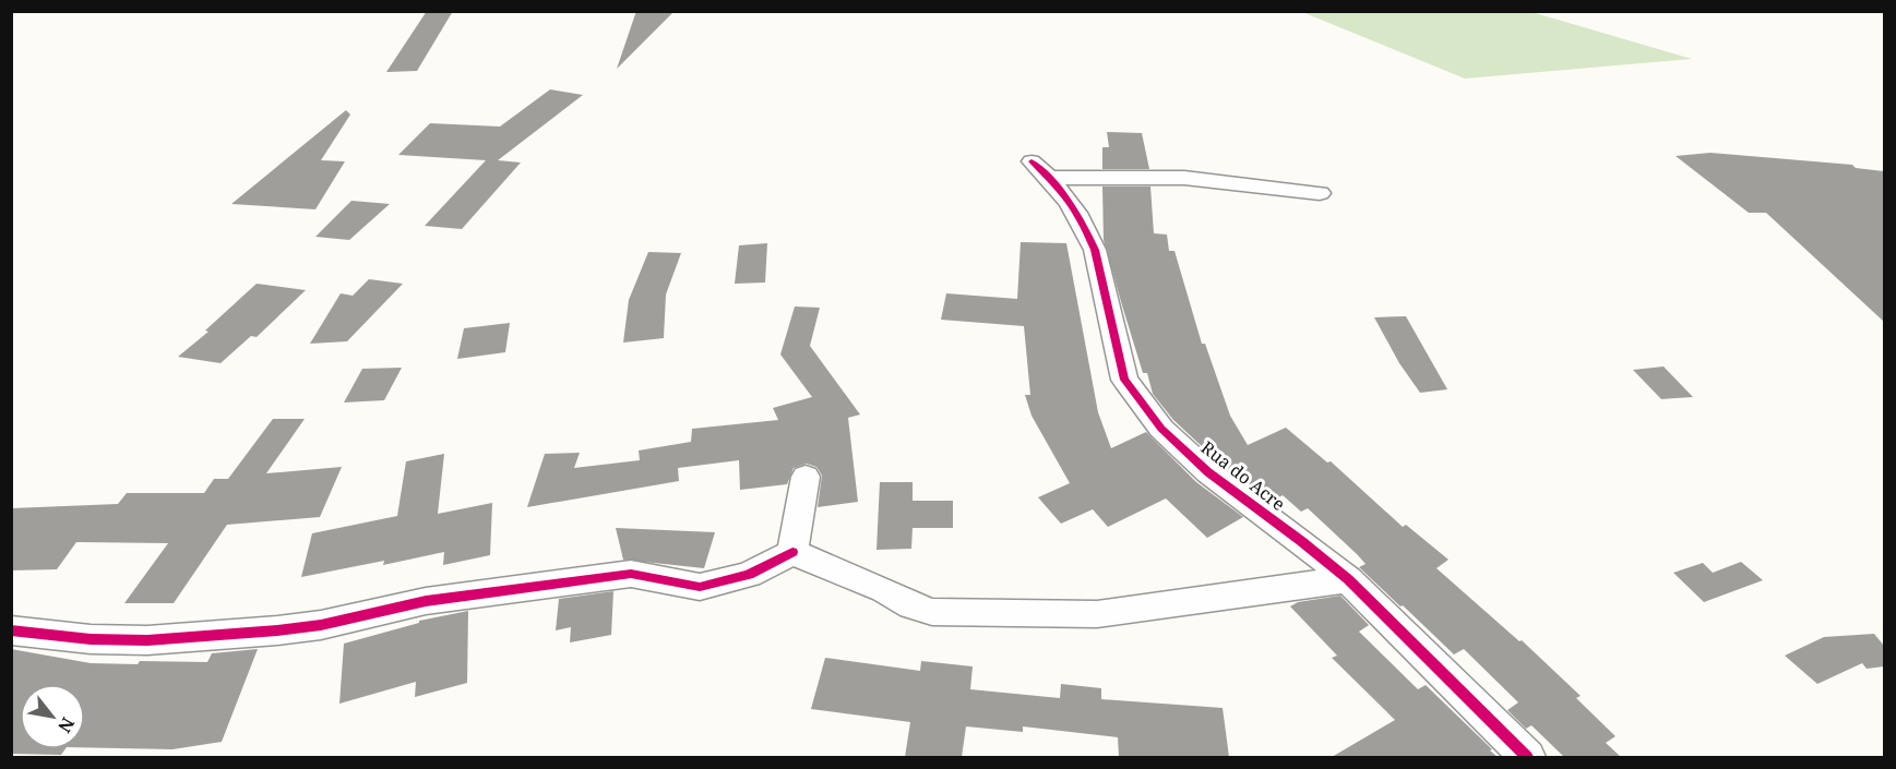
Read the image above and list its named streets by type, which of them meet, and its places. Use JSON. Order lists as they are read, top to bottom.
{
  "streets": {
    "street": ["Rua do Acre"]
  },
  "north": "bottom right"
}
